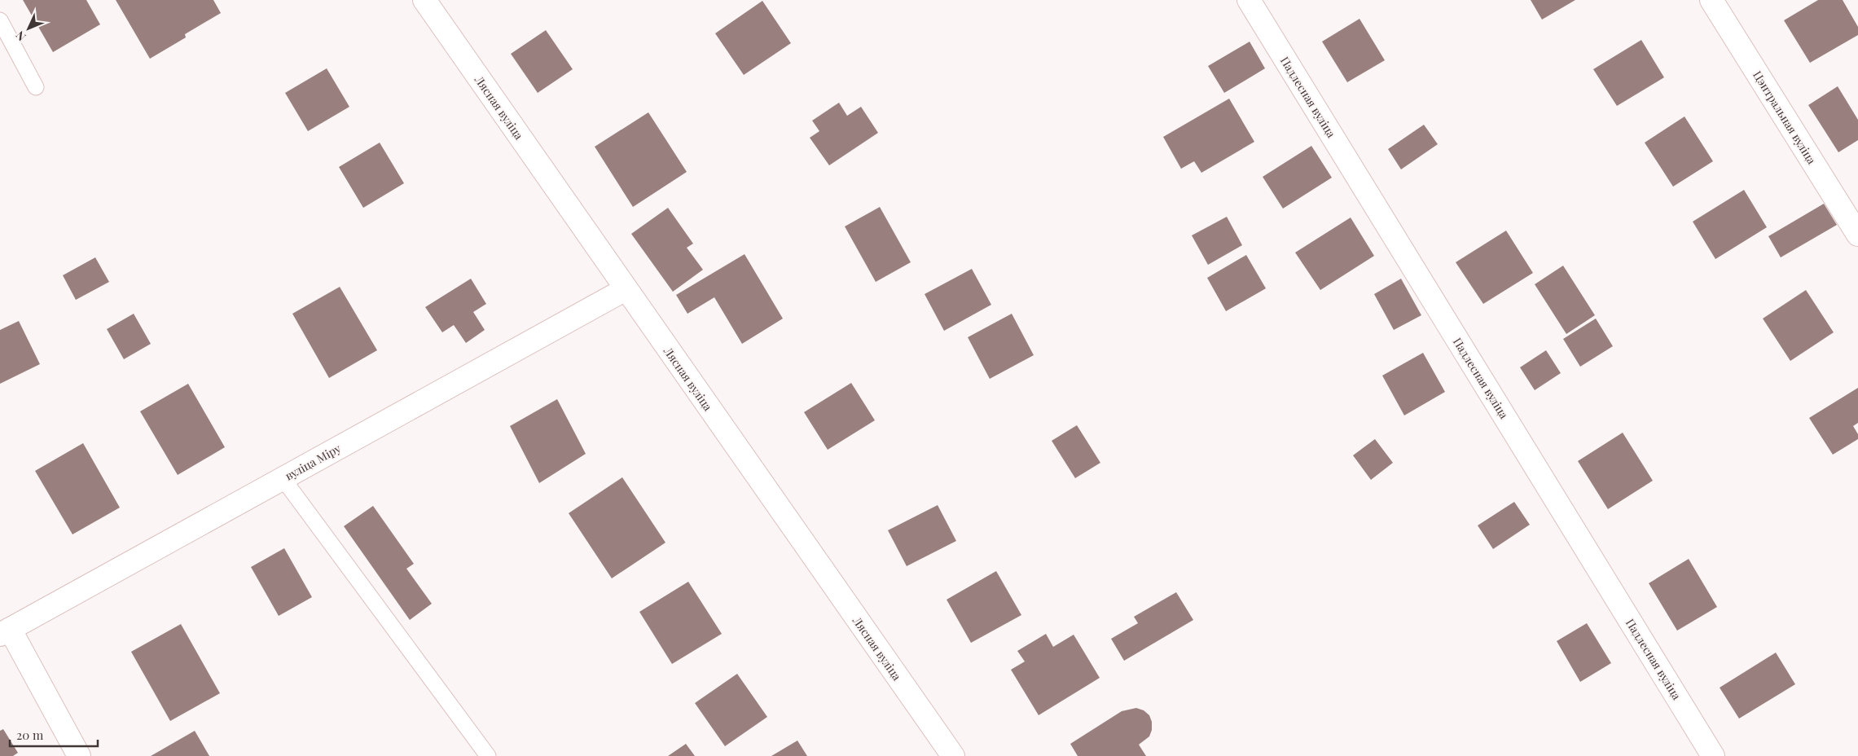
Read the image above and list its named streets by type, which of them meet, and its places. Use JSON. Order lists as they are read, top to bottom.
{
  "streets": {
    "street": [
      "Падлесная вуліца",
      "Лясная вуліца",
      "Цэнтральная вуліца",
      "вуліца Міру"
    ]
  },
  "crossings": [
    ["Лясная вуліца", "вуліца Міру"]
  ],
  "scale_bar": "20 m",
  "north": "bottom left"
}
